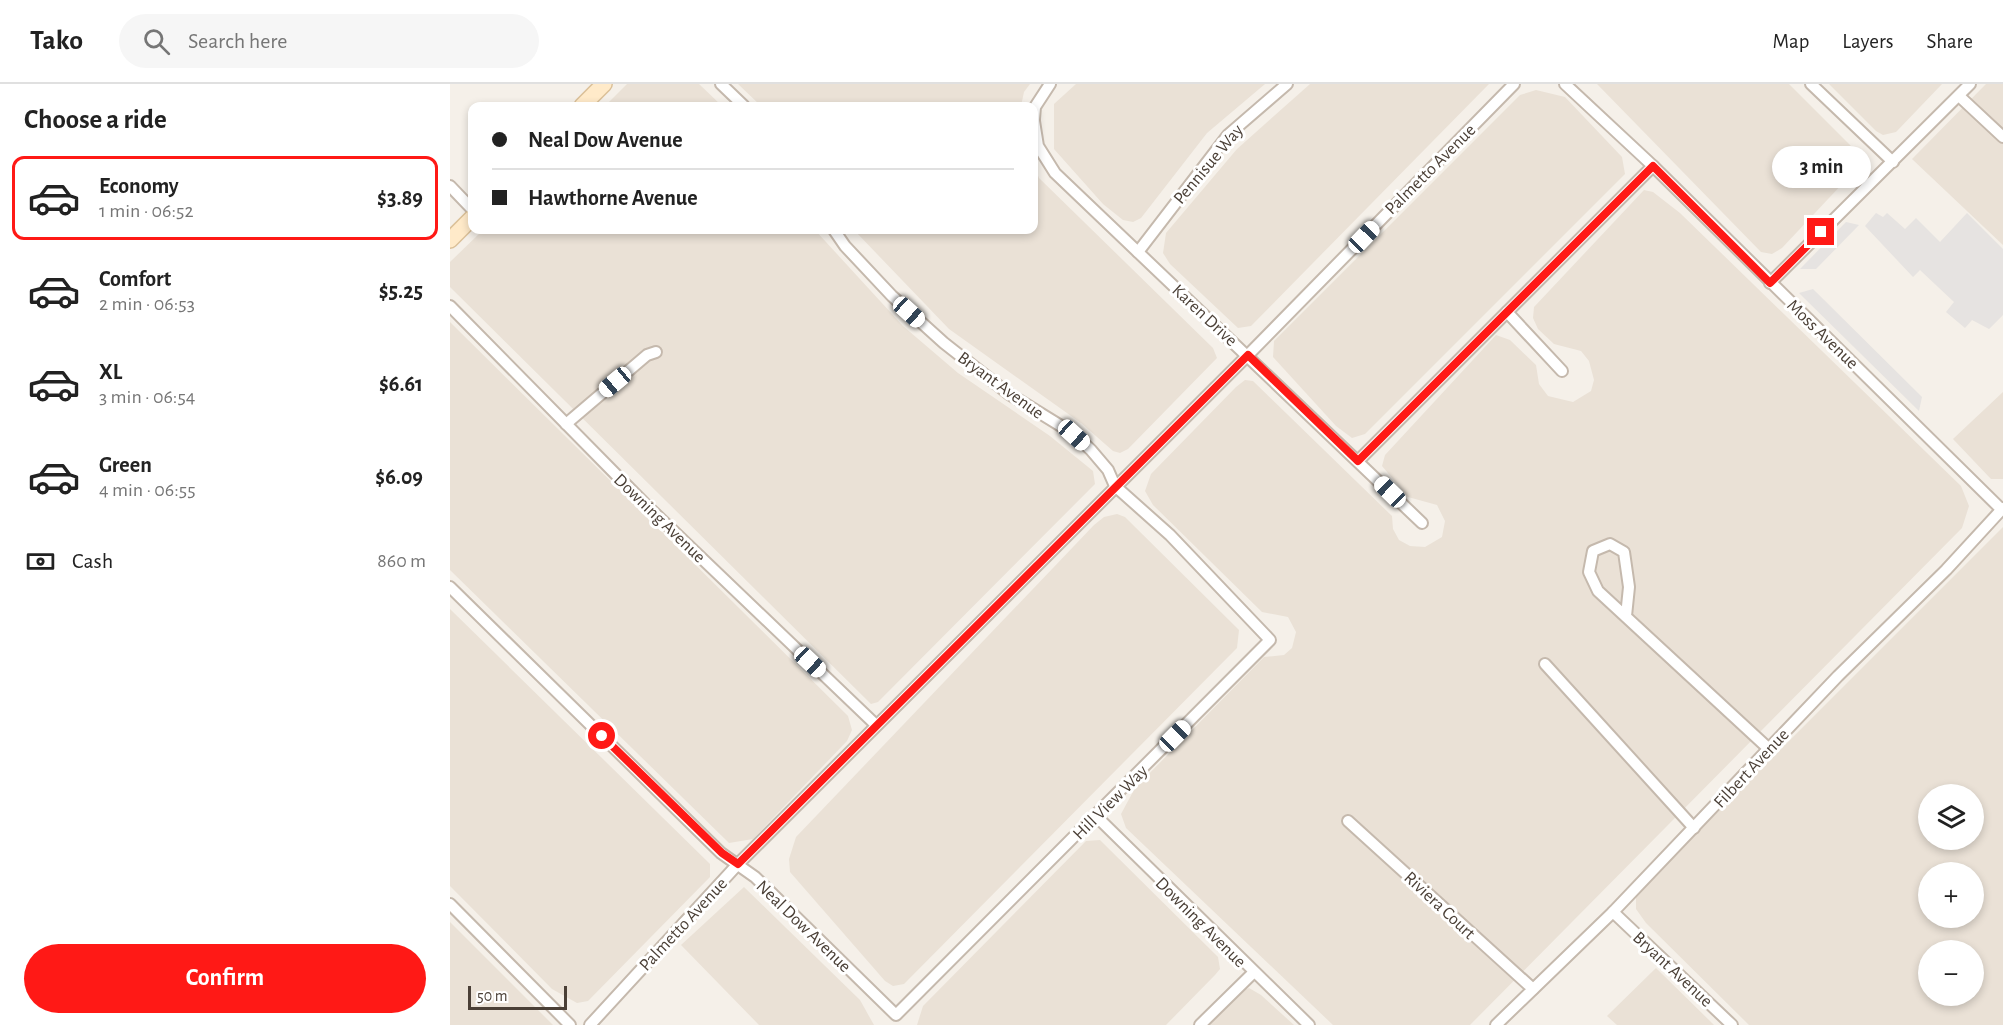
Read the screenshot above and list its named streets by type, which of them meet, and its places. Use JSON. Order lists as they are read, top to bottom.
{
  "streets": {
    "street": [
      "Pennisue Way",
      "Palmetto Avenue",
      "Karen Drive",
      "Moss Avenue",
      "Bryant Avenue",
      "Downing Avenue",
      "Filbert Avenue",
      "Hill View Way",
      "Riviera Court",
      "Neal Dow Avenue"
    ]
  },
  "crossings": [
    ["Pennisue Way", "Karen Drive"],
    ["Palmetto Avenue", "Karen Drive"],
    ["Palmetto Avenue", "Bryant Avenue"],
    ["Palmetto Avenue", "Downing Avenue"],
    ["Palmetto Avenue", "Neal Dow Avenue"],
    ["Moss Avenue", "Filbert Avenue"],
    ["Bryant Avenue", "Filbert Avenue"],
    ["Bryant Avenue", "Hill View Way"],
    ["Downing Avenue", "Hill View Way"],
    ["Filbert Avenue", "Riviera Court"],
    ["Hill View Way", "Neal Dow Avenue"]
  ],
  "scale_bar": "50 m",
  "page": {
    "header": "Tako",
    "search": "Search here",
    "nav": ["Map", "Layers", "Share"],
    "heading": "Choose a ride",
    "banner": ["Neal Dow Avenue", "Hawthorne Avenue"],
    "bubble": "3 min",
    "list": [
      {
        "name": "Economy",
        "note": "1 min · 06:52",
        "value": "$3.89"
      },
      {
        "name": "Comfort",
        "note": "2 min · 06:53",
        "value": "$5.25"
      },
      {
        "name": "XL",
        "note": "3 min · 06:54",
        "value": "$6.61"
      },
      {
        "name": "Green",
        "note": "4 min · 06:55",
        "value": "$6.09"
      }
    ],
    "pay": ["Cash", "860 m"],
    "map_buttons": ["+", "−"],
    "buttons": "Confirm",
    "scale": "50 m"
  }
}
